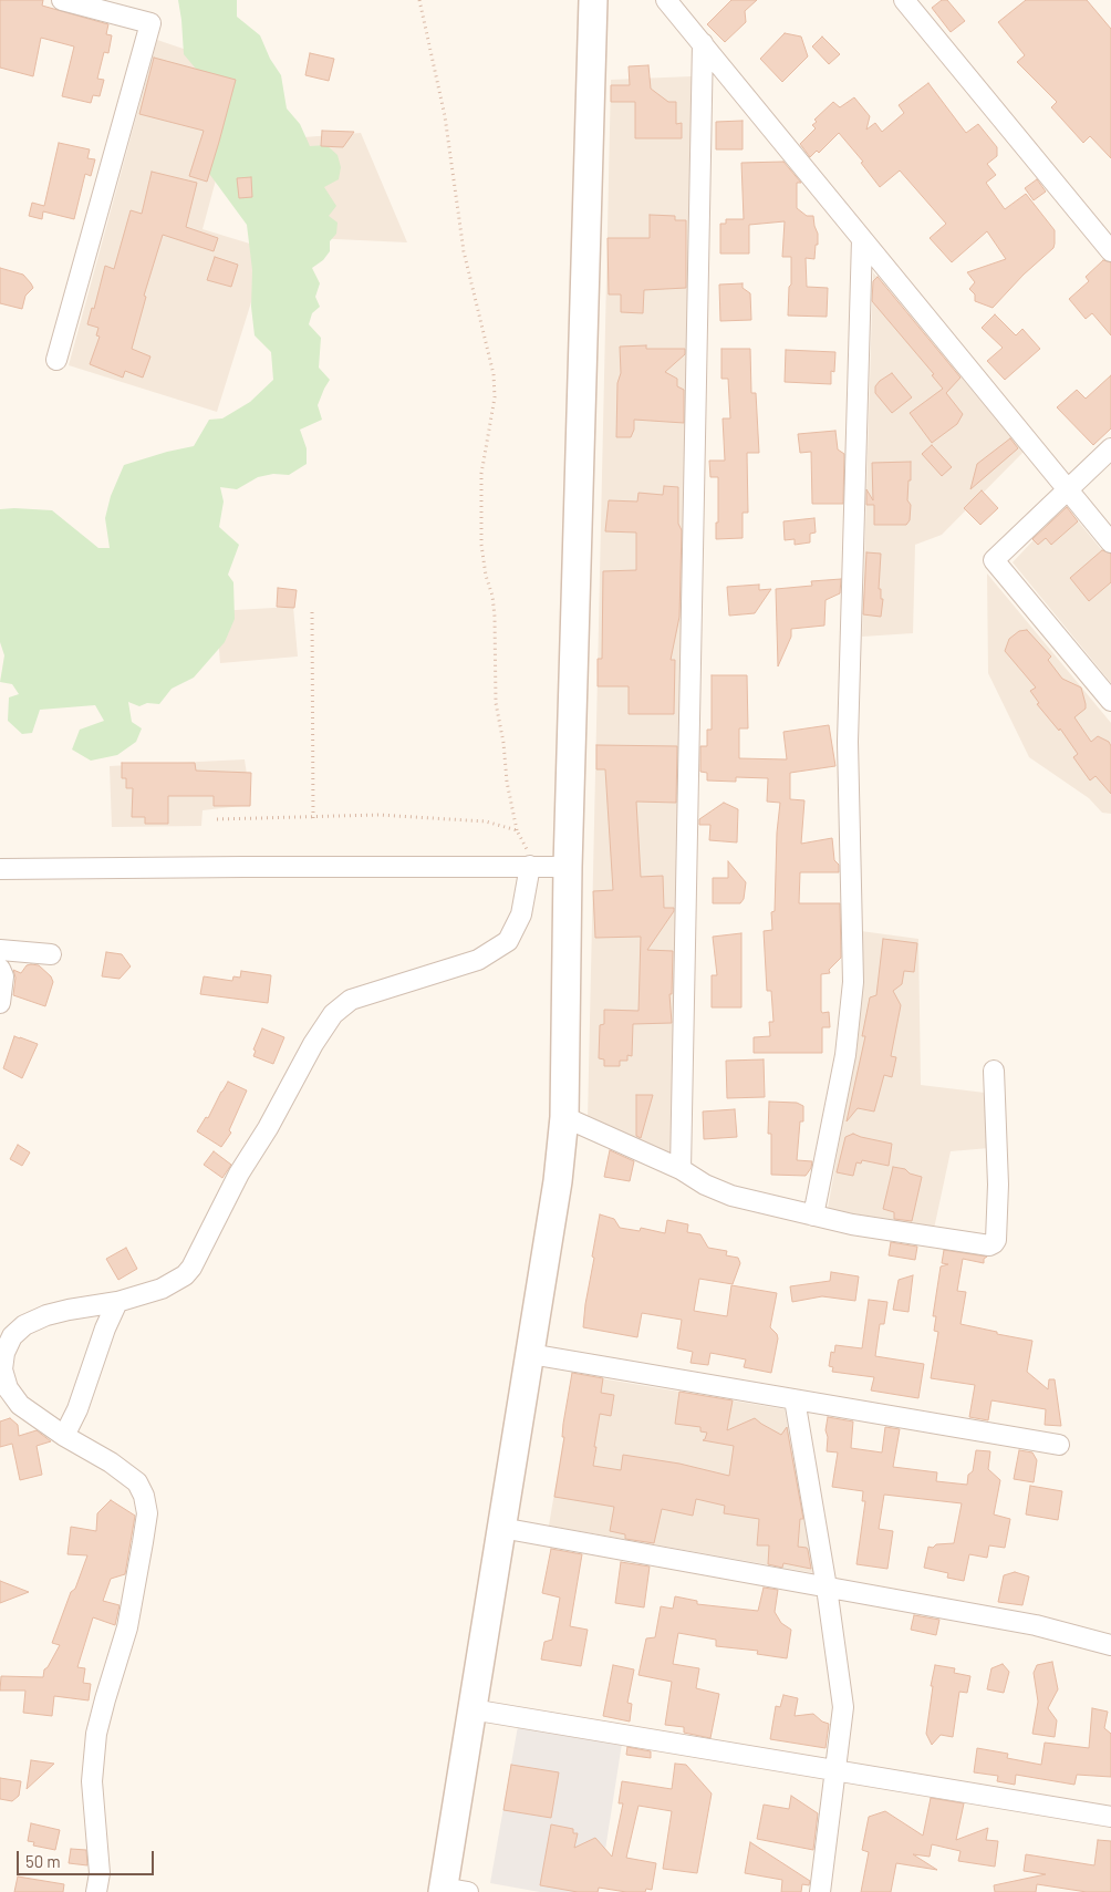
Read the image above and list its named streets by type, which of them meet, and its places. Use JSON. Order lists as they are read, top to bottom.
{
  "scale_bar": "50 m"
}
